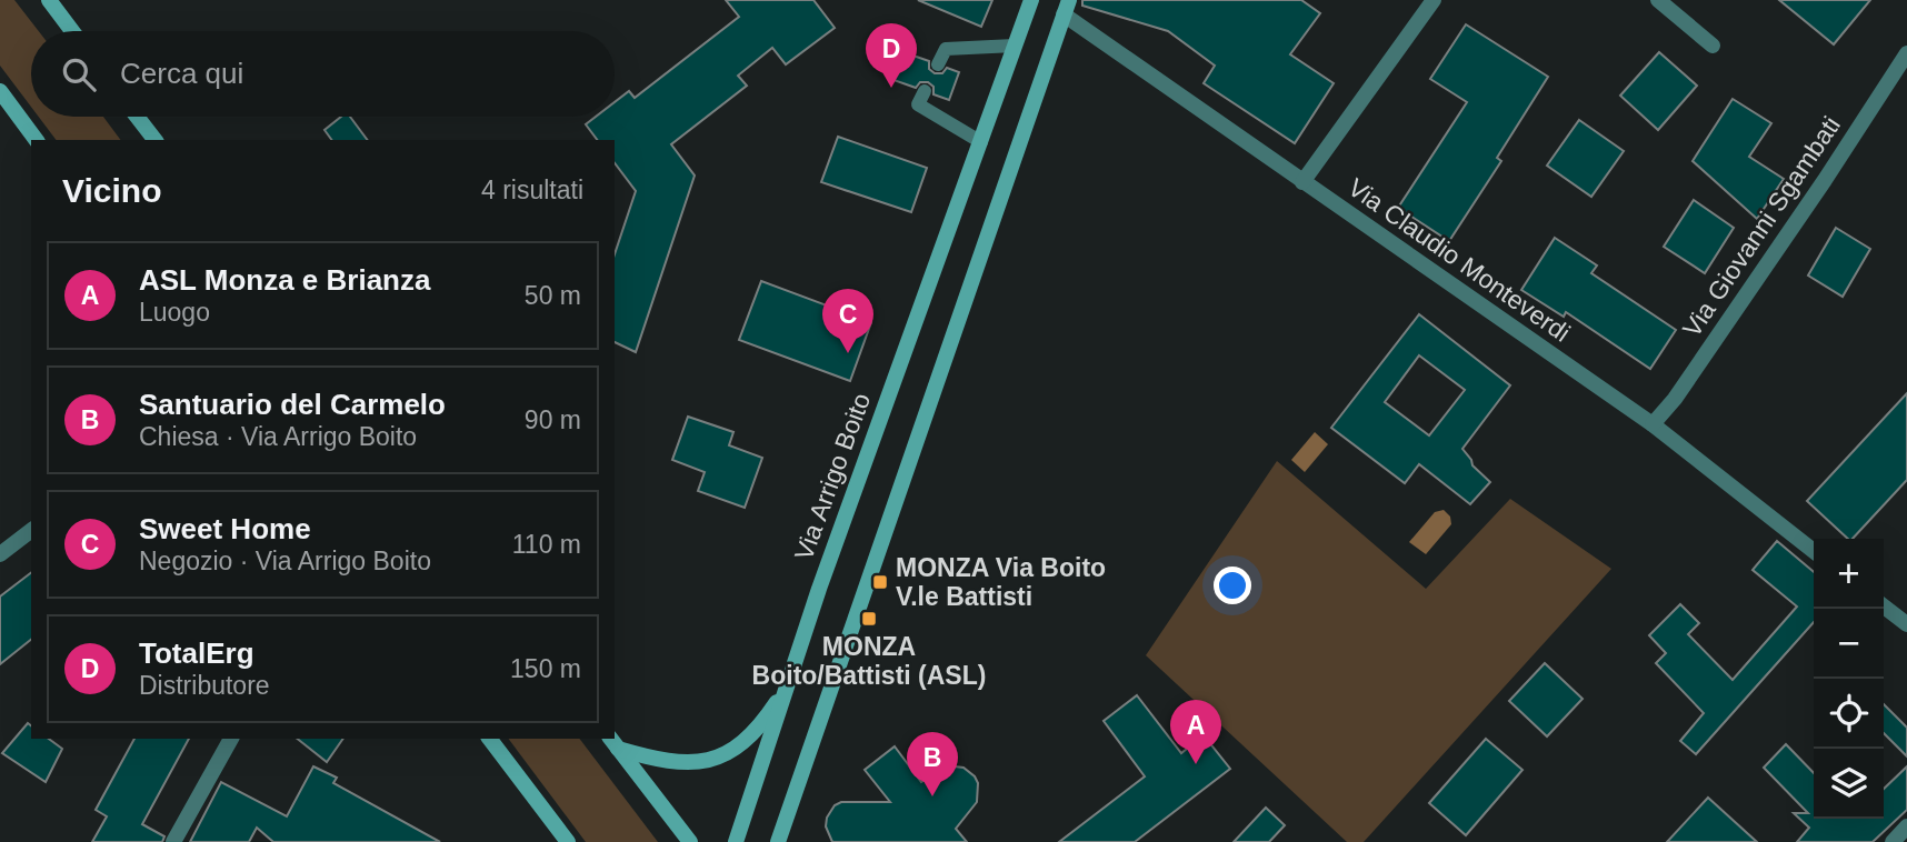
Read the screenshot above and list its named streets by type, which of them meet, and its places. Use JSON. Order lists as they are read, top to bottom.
{
  "streets": {
    "street": ["Via Giovanni Sgambati", "Via Claudio Monteverdi", "Via Arrigo Boito"]
  },
  "crossings": [
    ["Via Giovanni Sgambati", "Via Claudio Monteverdi"]
  ],
  "places": {
    "transit": ["MONZA Via Boito V.le Battisti", "MONZA Boito/Battisti (ASL)"]
  },
  "page": {
    "pins": [
      "D",
      "C",
      "A",
      "B"
    ],
    "search": "Cerca qui",
    "heading": ["Vicino", "4 risultati"],
    "list": [
      {
        "mark": "A",
        "name": "ASL Monza e Brianza",
        "note": "Luogo",
        "value": "50 m"
      },
      {
        "mark": "B",
        "name": "Santuario del Carmelo",
        "note": "Chiesa · Via Arrigo Boito",
        "value": "90 m"
      },
      {
        "mark": "C",
        "name": "Sweet Home",
        "note": "Negozio · Via Arrigo Boito",
        "value": "110 m"
      },
      {
        "mark": "D",
        "name": "TotalErg",
        "note": "Distributore",
        "value": "150 m"
      }
    ],
    "map_buttons": ["+", "−"]
  }
}
